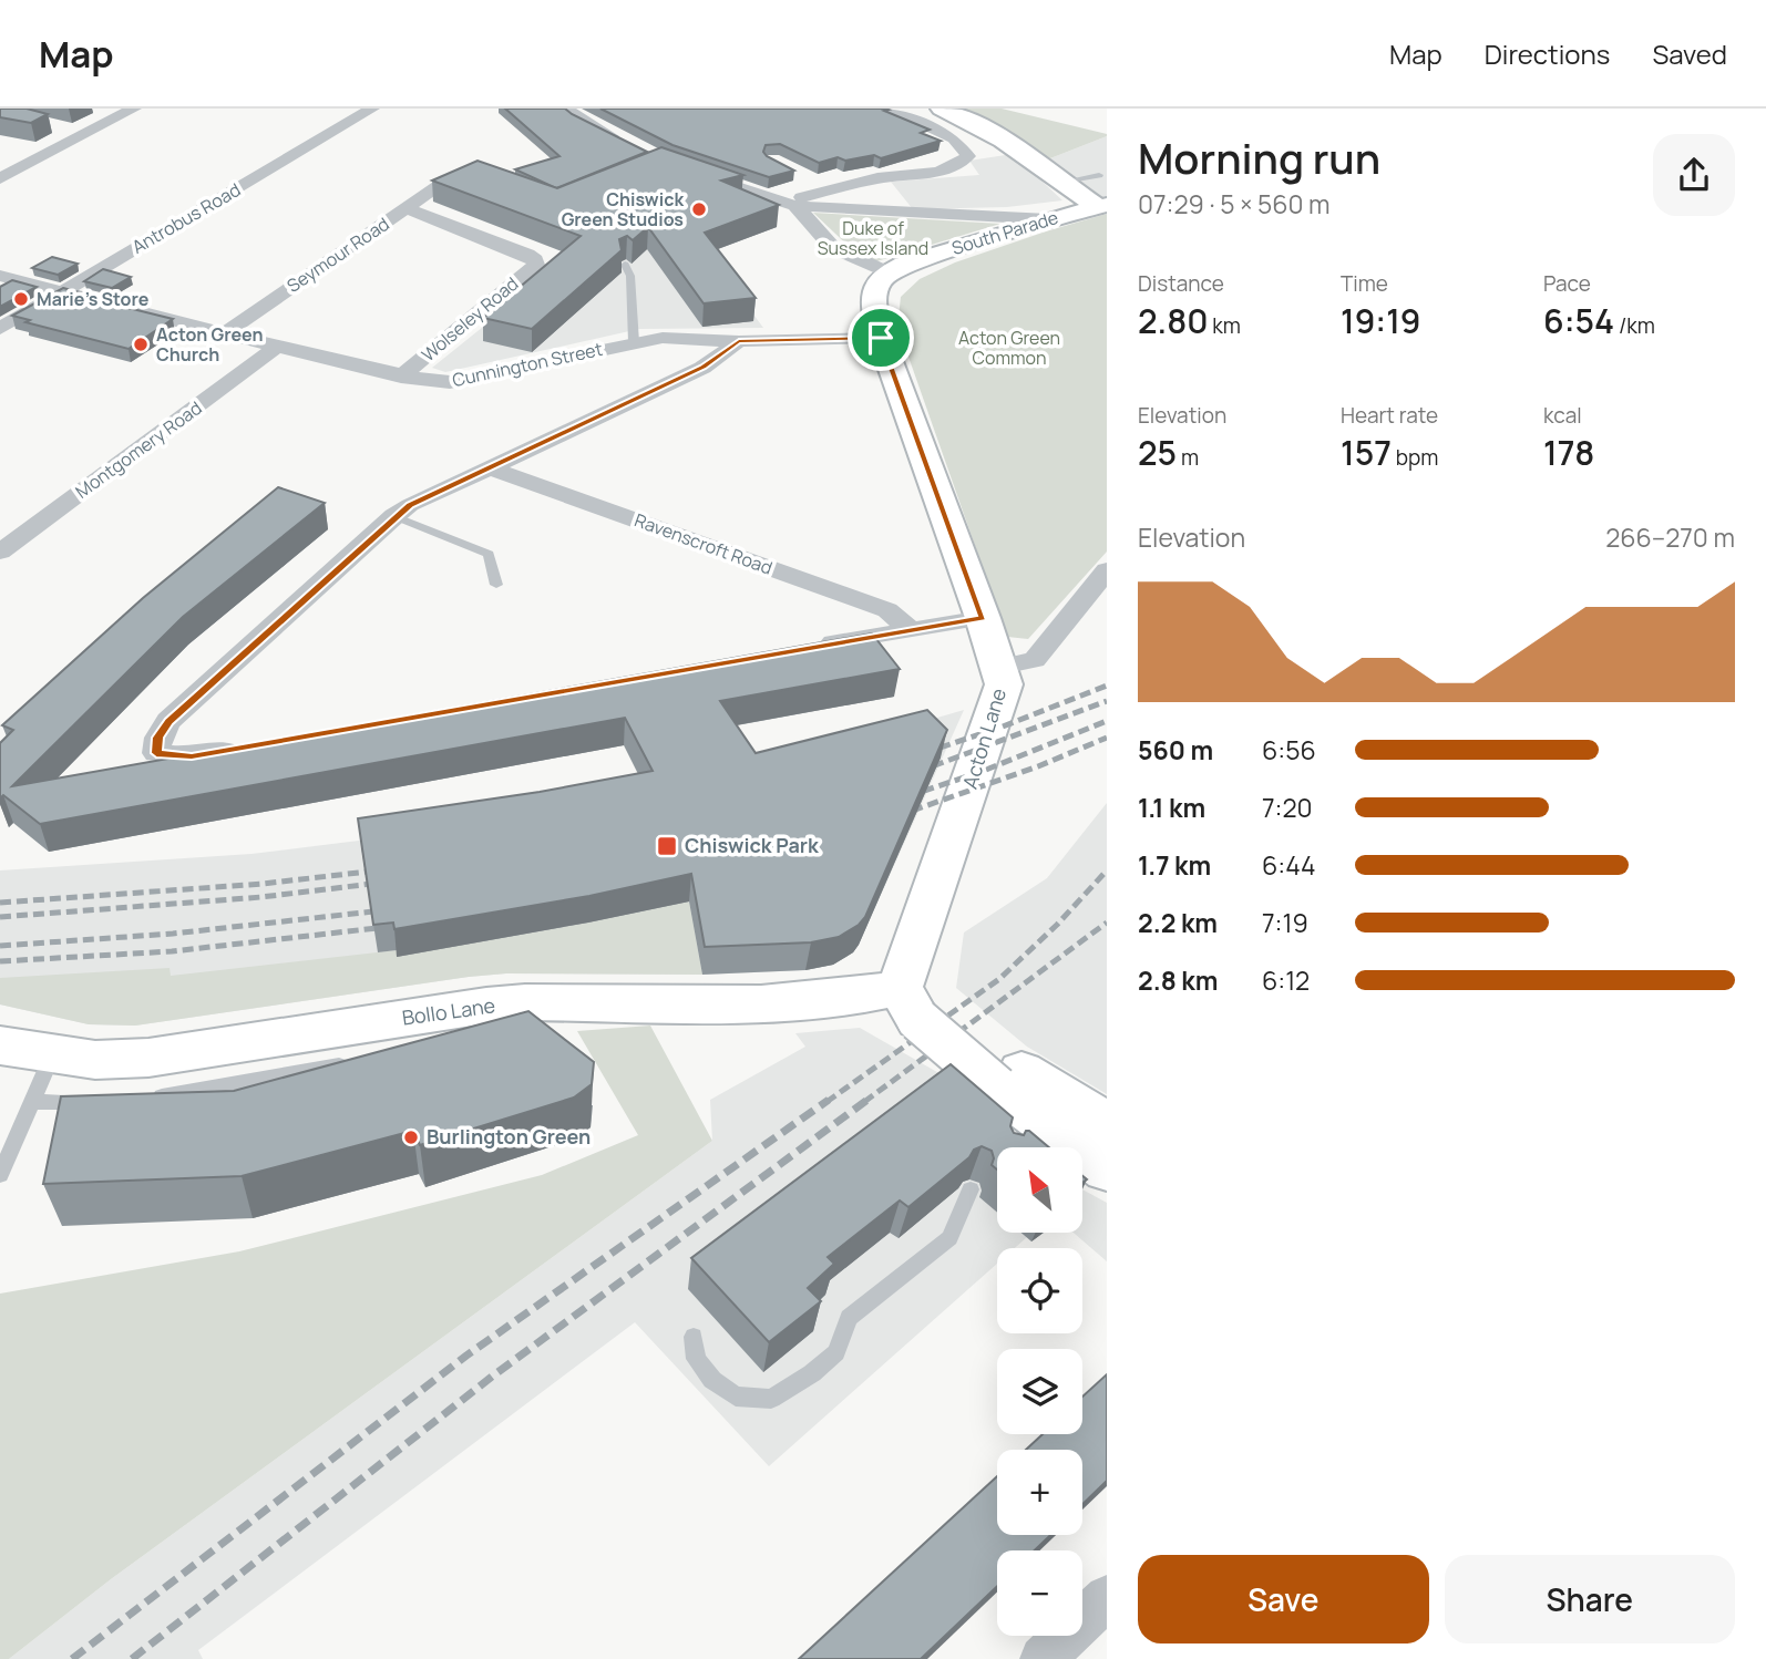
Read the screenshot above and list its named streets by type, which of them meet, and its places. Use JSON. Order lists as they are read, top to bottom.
{
  "streets": {
    "main road": ["South Parade", "Acton Lane", "Bollo Lane"],
    "street": [
      "Antrobus Road",
      "Seymour Road",
      "Wolseley Road",
      "Cunnington Street",
      "Montgomery Road",
      "Ravenscroft Road"
    ]
  },
  "crossings": [
    ["Antrobus Road", "Cunnington Street"],
    ["South Parade", "Acton Lane"],
    ["Seymour Road", "Wolseley Road"],
    ["Seymour Road", "Cunnington Street"],
    ["Wolseley Road", "Cunnington Street"],
    ["Cunnington Street", "Montgomery Road"],
    ["Cunnington Street", "Acton Lane"],
    ["Acton Lane", "Bollo Lane"]
  ],
  "parks": ["Duke of Sussex Island", "Acton Green Common"],
  "places": {
    "other": [
      "Chiswick Green Studios",
      "Marie's Store",
      "Acton Green Church",
      "Burlington Green"
    ],
    "transit": ["Chiswick Park"]
  },
  "north": "top left",
  "page": {
    "header": "Map",
    "nav": ["Map", "Directions", "Saved"],
    "heading": ["Morning run", "07:29 · 5 × 560 m"],
    "stats": [
      ["Distance", "2.80 km"],
      ["Time", "19:19"],
      ["Pace", "6:54 /km"],
      ["Elevation", "25 m"],
      ["Heart rate", "157 bpm"],
      ["kcal", "178"]
    ],
    "chart": ["Elevation", "266–270 m"],
    "list": [
      {
        "name": "560 m",
        "note": "6:56"
      },
      {
        "name": "1.1 km",
        "note": "7:20"
      },
      {
        "name": "1.7 km",
        "note": "6:44"
      },
      {
        "name": "2.2 km",
        "note": "7:19"
      },
      {
        "name": "2.8 km",
        "note": "6:12"
      }
    ],
    "map_buttons": ["+", "−"],
    "buttons": ["Save", "Share"]
  }
}
